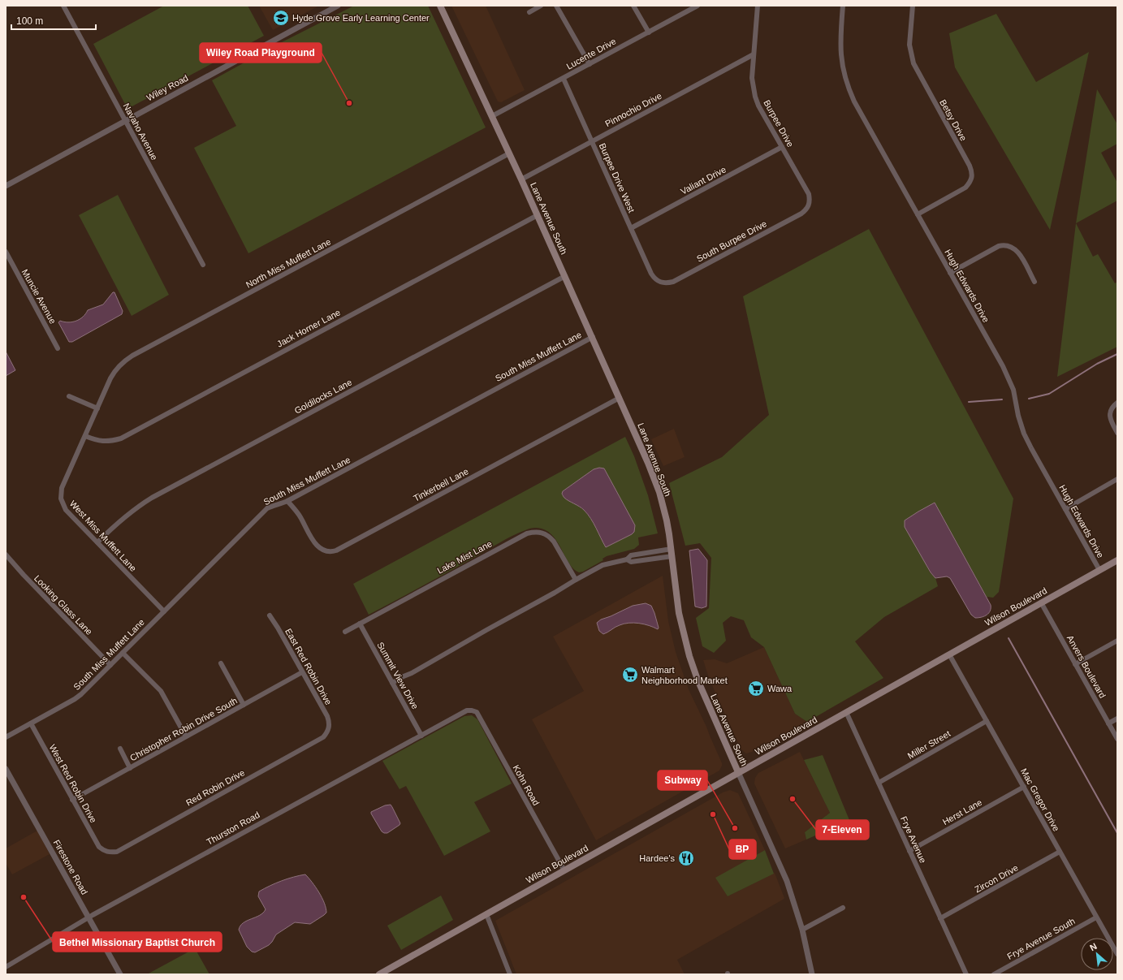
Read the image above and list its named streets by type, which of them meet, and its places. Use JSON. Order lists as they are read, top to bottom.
{
  "streets": {
    "main road": ["Lane Avenue South", "Wilson Boulevard"],
    "street": [
      "Lucente Drive",
      "Wiley Road",
      "Pinnochio Drive",
      "Betsy Drive",
      "Burpee Drive",
      "Navaho Avenue",
      "Burpee Drive West",
      "Valiant Drive",
      "South Burpee Drive",
      "North Miss Muffett Lane",
      "Hugh Edwards Drive",
      "Muncie Avenue",
      "Jack Horner Lane",
      "South Miss Muffett Lane",
      "Goldilocks Lane",
      "Tinkerbell Lane",
      "West Miss Muffett Lane",
      "Lake Mist Lane",
      "Looking Glass Lane",
      "East Red Robin Drive",
      "Anvers Boulevard",
      "Summit View Drive",
      "Christopher Robin Drive South",
      "Miller Street",
      "West Red Robin Drive",
      "Kohn Road",
      "Red Robin Drive",
      "Mac Gregor Drive",
      "Herst Lane",
      "Thurston Road",
      "Frye Avenue",
      "Firestone Road",
      "Zircon Drive",
      "Frye Avenue South"
    ]
  },
  "crossings": [
    ["Lucente Drive", "Burpee Drive West"],
    ["Lucente Drive", "Lane Avenue South"],
    ["Wiley Road", "Navaho Avenue"],
    ["Pinnochio Drive", "Burpee Drive"],
    ["Pinnochio Drive", "Burpee Drive West"],
    ["Pinnochio Drive", "Lane Avenue South"],
    ["Betsy Drive", "Hugh Edwards Drive"],
    ["Burpee Drive", "Valiant Drive"],
    ["Burpee Drive", "South Burpee Drive"],
    ["Burpee Drive West", "Valiant Drive"],
    ["Burpee Drive West", "South Burpee Drive"],
    ["Lane Avenue South", "North Miss Muffett Lane"],
    ["Lane Avenue South", "Jack Horner Lane"],
    ["Lane Avenue South", "South Miss Muffett Lane"],
    ["Lane Avenue South", "Goldilocks Lane"],
    ["Lane Avenue South", "Tinkerbell Lane"],
    ["Lane Avenue South", "Wilson Boulevard"],
    ["North Miss Muffett Lane", "West Miss Muffett Lane"],
    ["Hugh Edwards Drive", "Wilson Boulevard"],
    ["Jack Horner Lane", "West Miss Muffett Lane"],
    ["South Miss Muffett Lane", "Tinkerbell Lane"],
    ["South Miss Muffett Lane", "West Miss Muffett Lane"],
    ["South Miss Muffett Lane", "Looking Glass Lane"],
    ["South Miss Muffett Lane", "West Red Robin Drive"],
    ["Goldilocks Lane", "West Miss Muffett Lane"],
    ["Lake Mist Lane", "Summit View Drive"],
    ["Wilson Boulevard", "Anvers Boulevard"],
    ["Wilson Boulevard", "Kohn Road"],
    ["Wilson Boulevard", "Mac Gregor Drive"],
    ["Wilson Boulevard", "Frye Avenue"],
    ["East Red Robin Drive", "Christopher Robin Drive South"],
    ["East Red Robin Drive", "Red Robin Drive"],
    ["Summit View Drive", "Thurston Road"],
    ["Christopher Robin Drive South", "West Red Robin Drive"],
    ["Miller Street", "Mac Gregor Drive"],
    ["Miller Street", "Frye Avenue"],
    ["West Red Robin Drive", "Red Robin Drive"],
    ["Kohn Road", "Thurston Road"],
    ["Mac Gregor Drive", "Herst Lane"],
    ["Mac Gregor Drive", "Zircon Drive"],
    ["Mac Gregor Drive", "Frye Avenue South"],
    ["Herst Lane", "Frye Avenue"],
    ["Thurston Road", "Firestone Road"],
    ["Frye Avenue", "Zircon Drive"]
  ],
  "places": {
    "school or university": ["Hyde Grove Early Learning Center"],
    "other": [
      "Wiley Road Playground",
      "7-Eleven",
      "BP",
      "Subway",
      "Bethel Missionary Baptist Church"
    ],
    "supermarket": ["Walmart Neighborhood Market", "Wawa"],
    "restaurant": ["Hardee's"]
  },
  "scale_bar": "100 m",
  "north": "top left"
}
